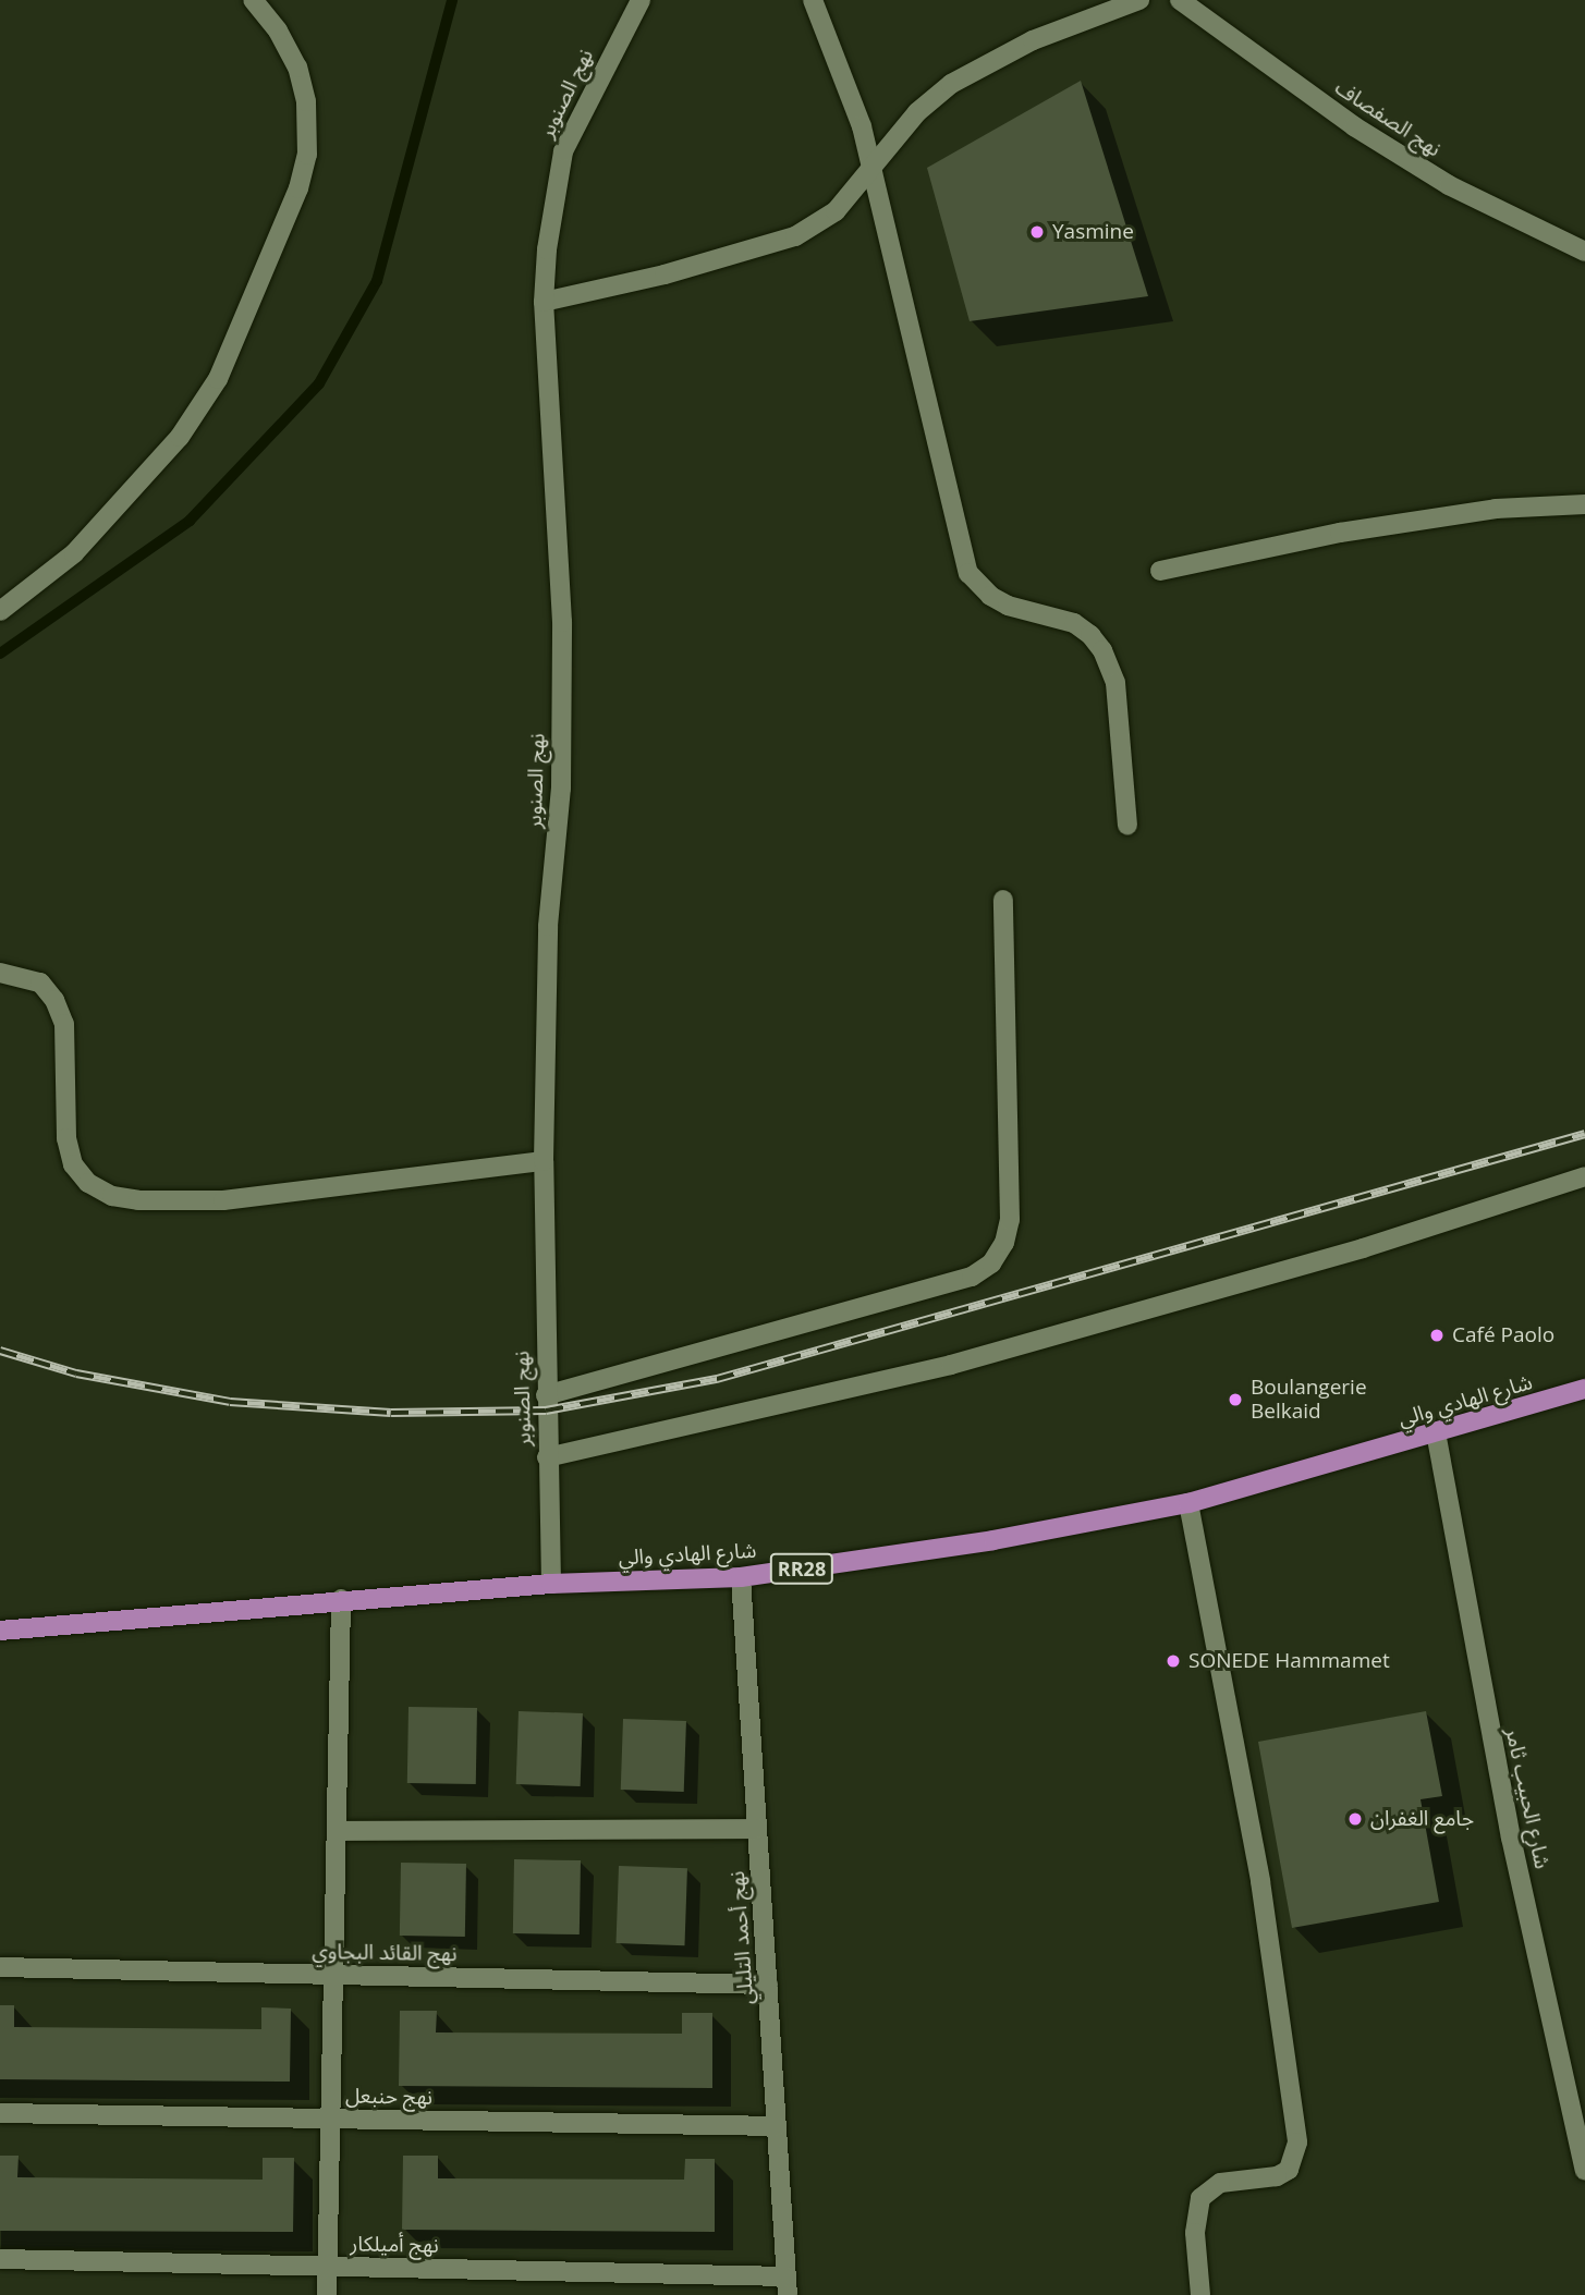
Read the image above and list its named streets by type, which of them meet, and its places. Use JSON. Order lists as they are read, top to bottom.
{
  "streets": {
    "main road": ["شارع الهادي والي", "RR28"],
    "street": [
      "نهج الصنوبر",
      "نهج الصفصاف",
      "شارع الحبيب ثامر",
      "نهج أحمد التليلي",
      "نهج القائد البجاوي",
      "نهج حنبعل",
      "نهج أميلكار"
    ]
  },
  "crossings": [
    ["نهج الصنوبر", "شارع الهادي والي"],
    ["شارع الهادي والي", "شارع الحبيب ثامر"],
    ["شارع الهادي والي", "نهج أحمد التليلي"],
    ["نهج أحمد التليلي", "نهج القائد البجاوي"],
    ["نهج أحمد التليلي", "نهج حنبعل"],
    ["نهج أحمد التليلي", "نهج أميلكار"]
  ],
  "places": [
    "Yasmine",
    "Café Paolo",
    "Boulangerie Belkaid",
    "SONEDE Hammamet",
    "جامع الغفران"
  ]
}
